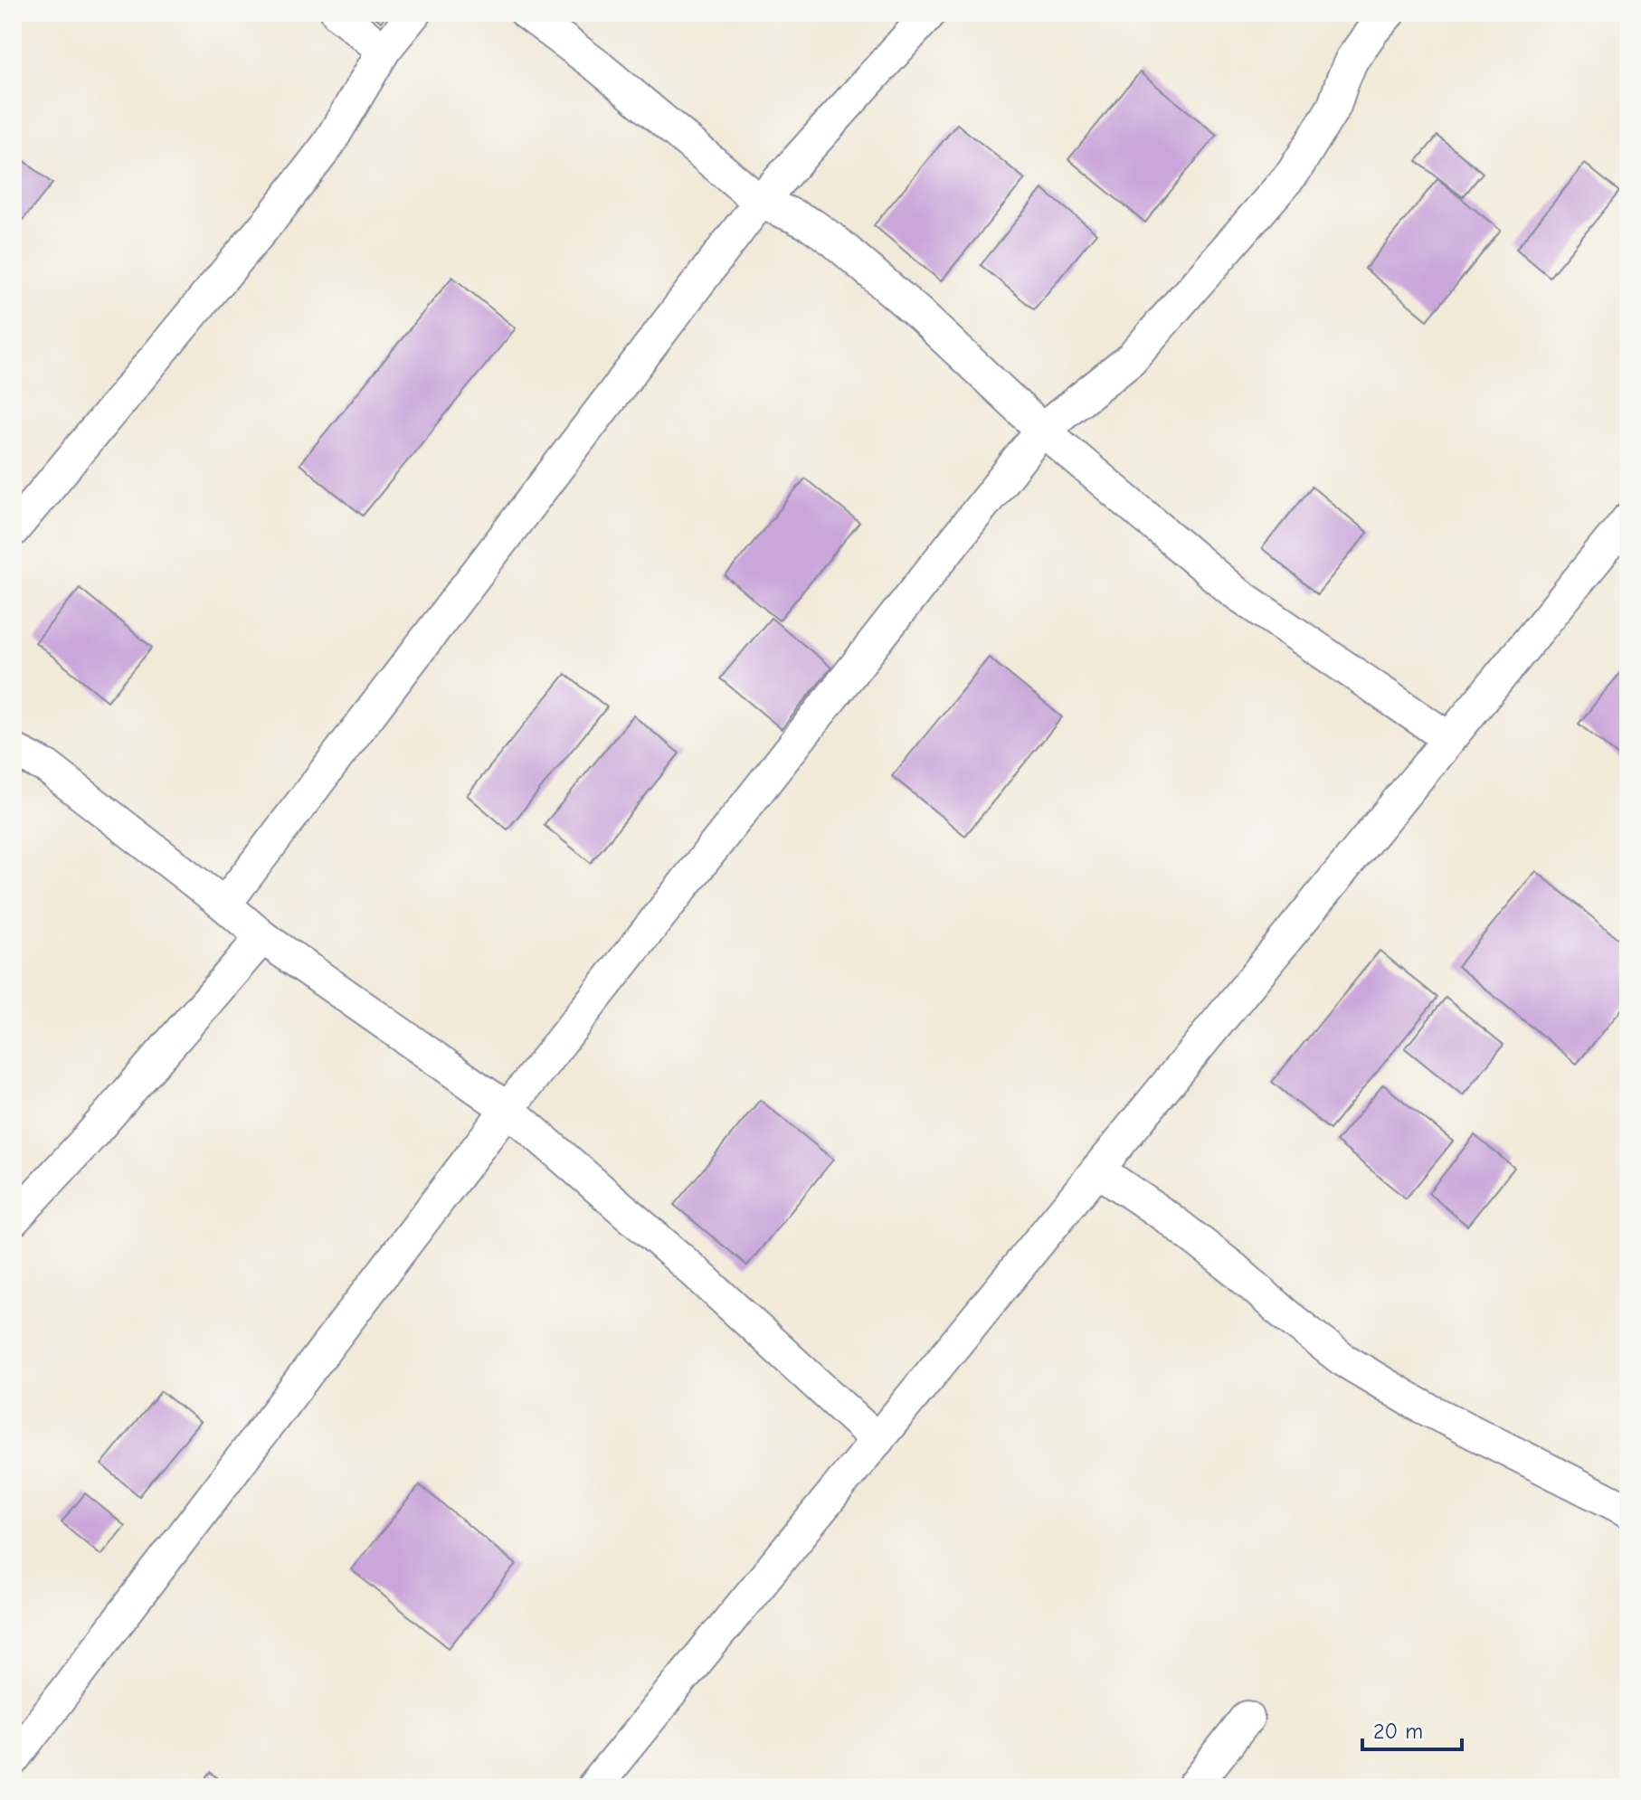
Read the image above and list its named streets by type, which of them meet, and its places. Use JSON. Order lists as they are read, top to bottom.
{
  "scale_bar": "20 m"
}
